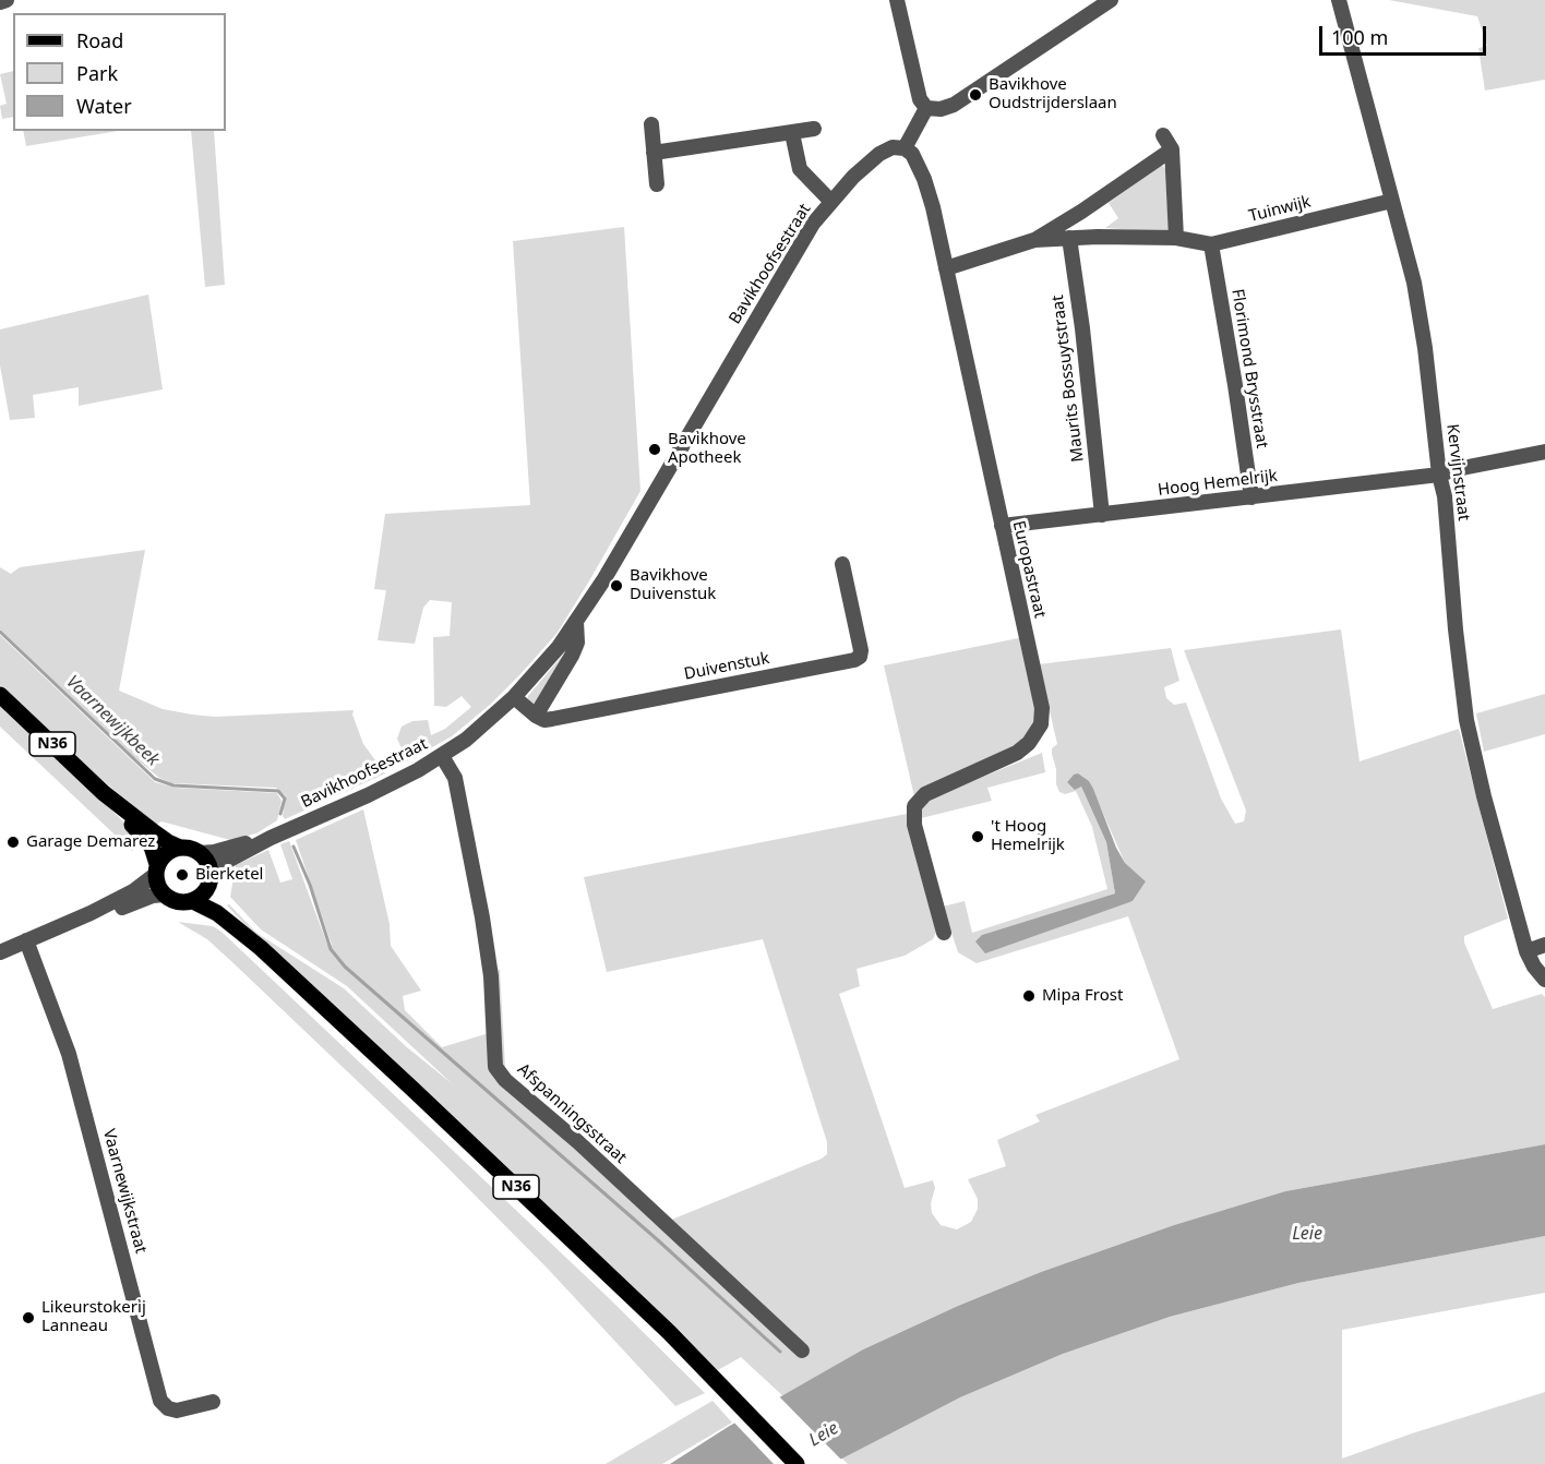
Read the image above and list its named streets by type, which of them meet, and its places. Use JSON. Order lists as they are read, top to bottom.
{
  "streets": {
    "main road": ["N36"],
    "street": [
      "Tuinwijk",
      "Bavikhoofsestraat",
      "Florimond Brysstraat",
      "Maurits Bossuytstraat",
      "Kervijnstraat",
      "Hoog Hemelrijk",
      "Europastraat",
      "Duivenstuk",
      "Afspanningsstraat",
      "Vaarnewijkstraat"
    ]
  },
  "crossings": [
    ["Tuinwijk", "Florimond Brysstraat"],
    ["Tuinwijk", "Maurits Bossuytstraat"],
    ["Tuinwijk", "Kervijnstraat"],
    ["Tuinwijk", "Europastraat"],
    ["Bavikhoofsestraat", "Europastraat"],
    ["Bavikhoofsestraat", "Duivenstuk"],
    ["Bavikhoofsestraat", "N36"],
    ["Bavikhoofsestraat", "Afspanningsstraat"],
    ["Florimond Brysstraat", "Hoog Hemelrijk"],
    ["Maurits Bossuytstraat", "Hoog Hemelrijk"],
    ["Kervijnstraat", "Hoog Hemelrijk"],
    ["Hoog Hemelrijk", "Europastraat"]
  ],
  "water": ["Vaarnewijkbeek", "Leie"],
  "places": [
    "Bavikhove Oudstrijderslaan",
    "Bavikhove Apotheek",
    "Bavikhove Duivenstuk",
    "'t Hoog Hemelrijk",
    "Garage Demarez",
    "Bierketel",
    "Mipa Frost",
    "Likeurstokerij Lanneau"
  ],
  "legend": ["Road", "Park", "Water"],
  "scale_bar": "100 m"
}
